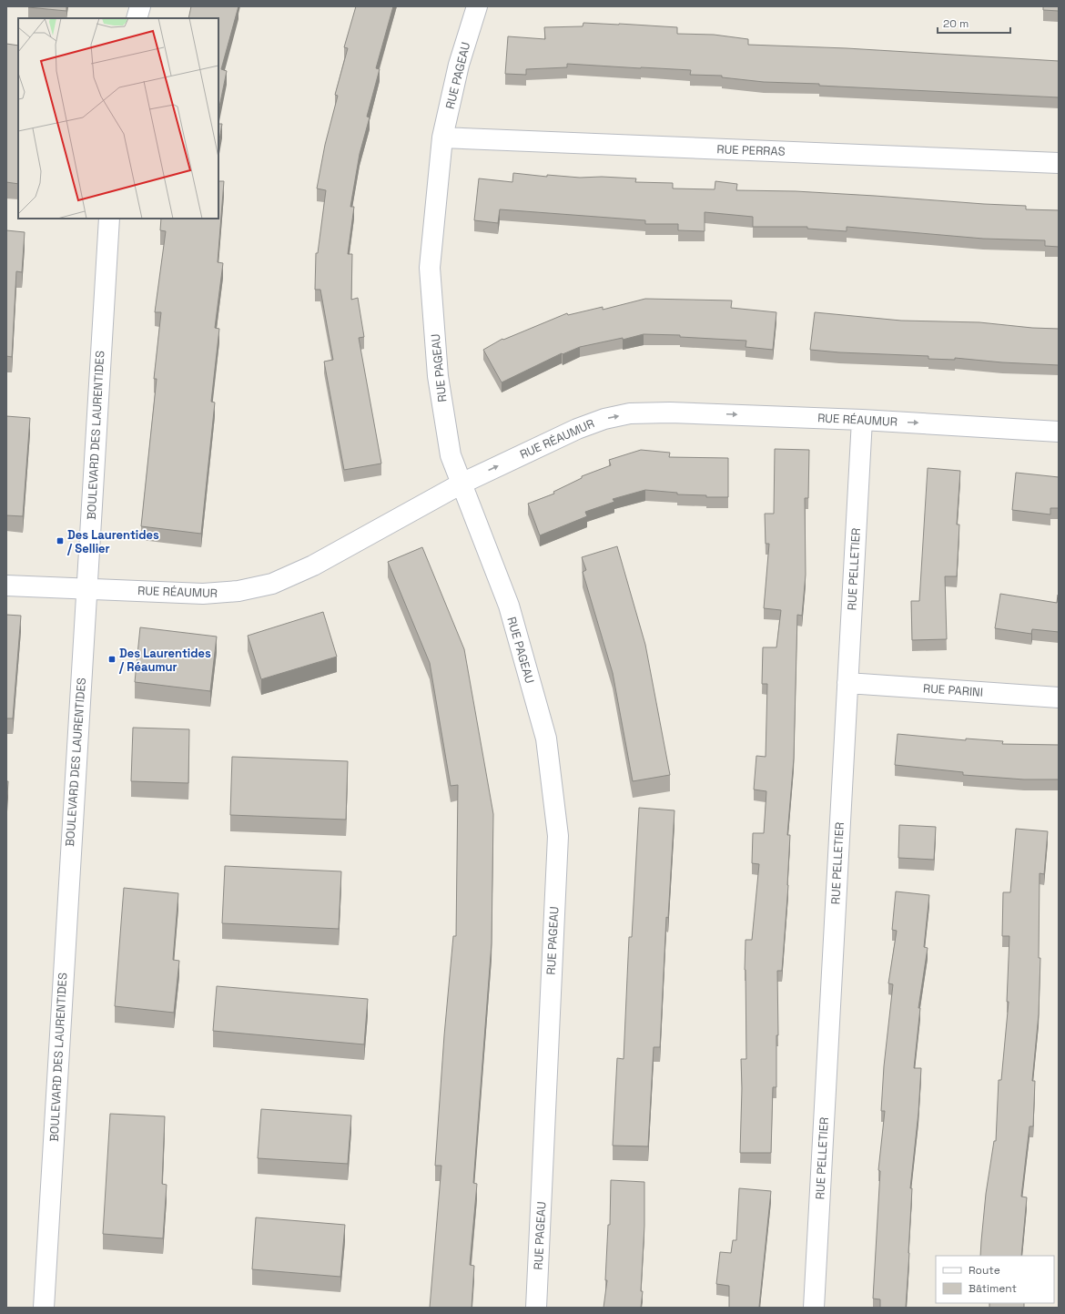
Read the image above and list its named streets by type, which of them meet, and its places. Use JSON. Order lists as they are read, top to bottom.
{
  "streets": {
    "street": [
      "RUE PAGEAU",
      "RUE PERRAS",
      "RUE RÉAUMUR",
      "BOULEVARD DES LAURENTIDES",
      "RUE PELLETIER",
      "RUE PARINI"
    ]
  },
  "crossings": [
    ["RUE PAGEAU", "RUE PERRAS"],
    ["RUE PAGEAU", "RUE RÉAUMUR"],
    ["RUE RÉAUMUR", "BOULEVARD DES LAURENTIDES"],
    ["RUE RÉAUMUR", "RUE PELLETIER"],
    ["RUE PELLETIER", "RUE PARINI"]
  ],
  "one_way": ["RUE RÉAUMUR"],
  "places": {
    "transit": ["Des Laurentides / Sellier", "Des Laurentides / Réaumur"]
  },
  "legend": ["Route", "Bâtiment"],
  "scale_bar": "20 m"
}
